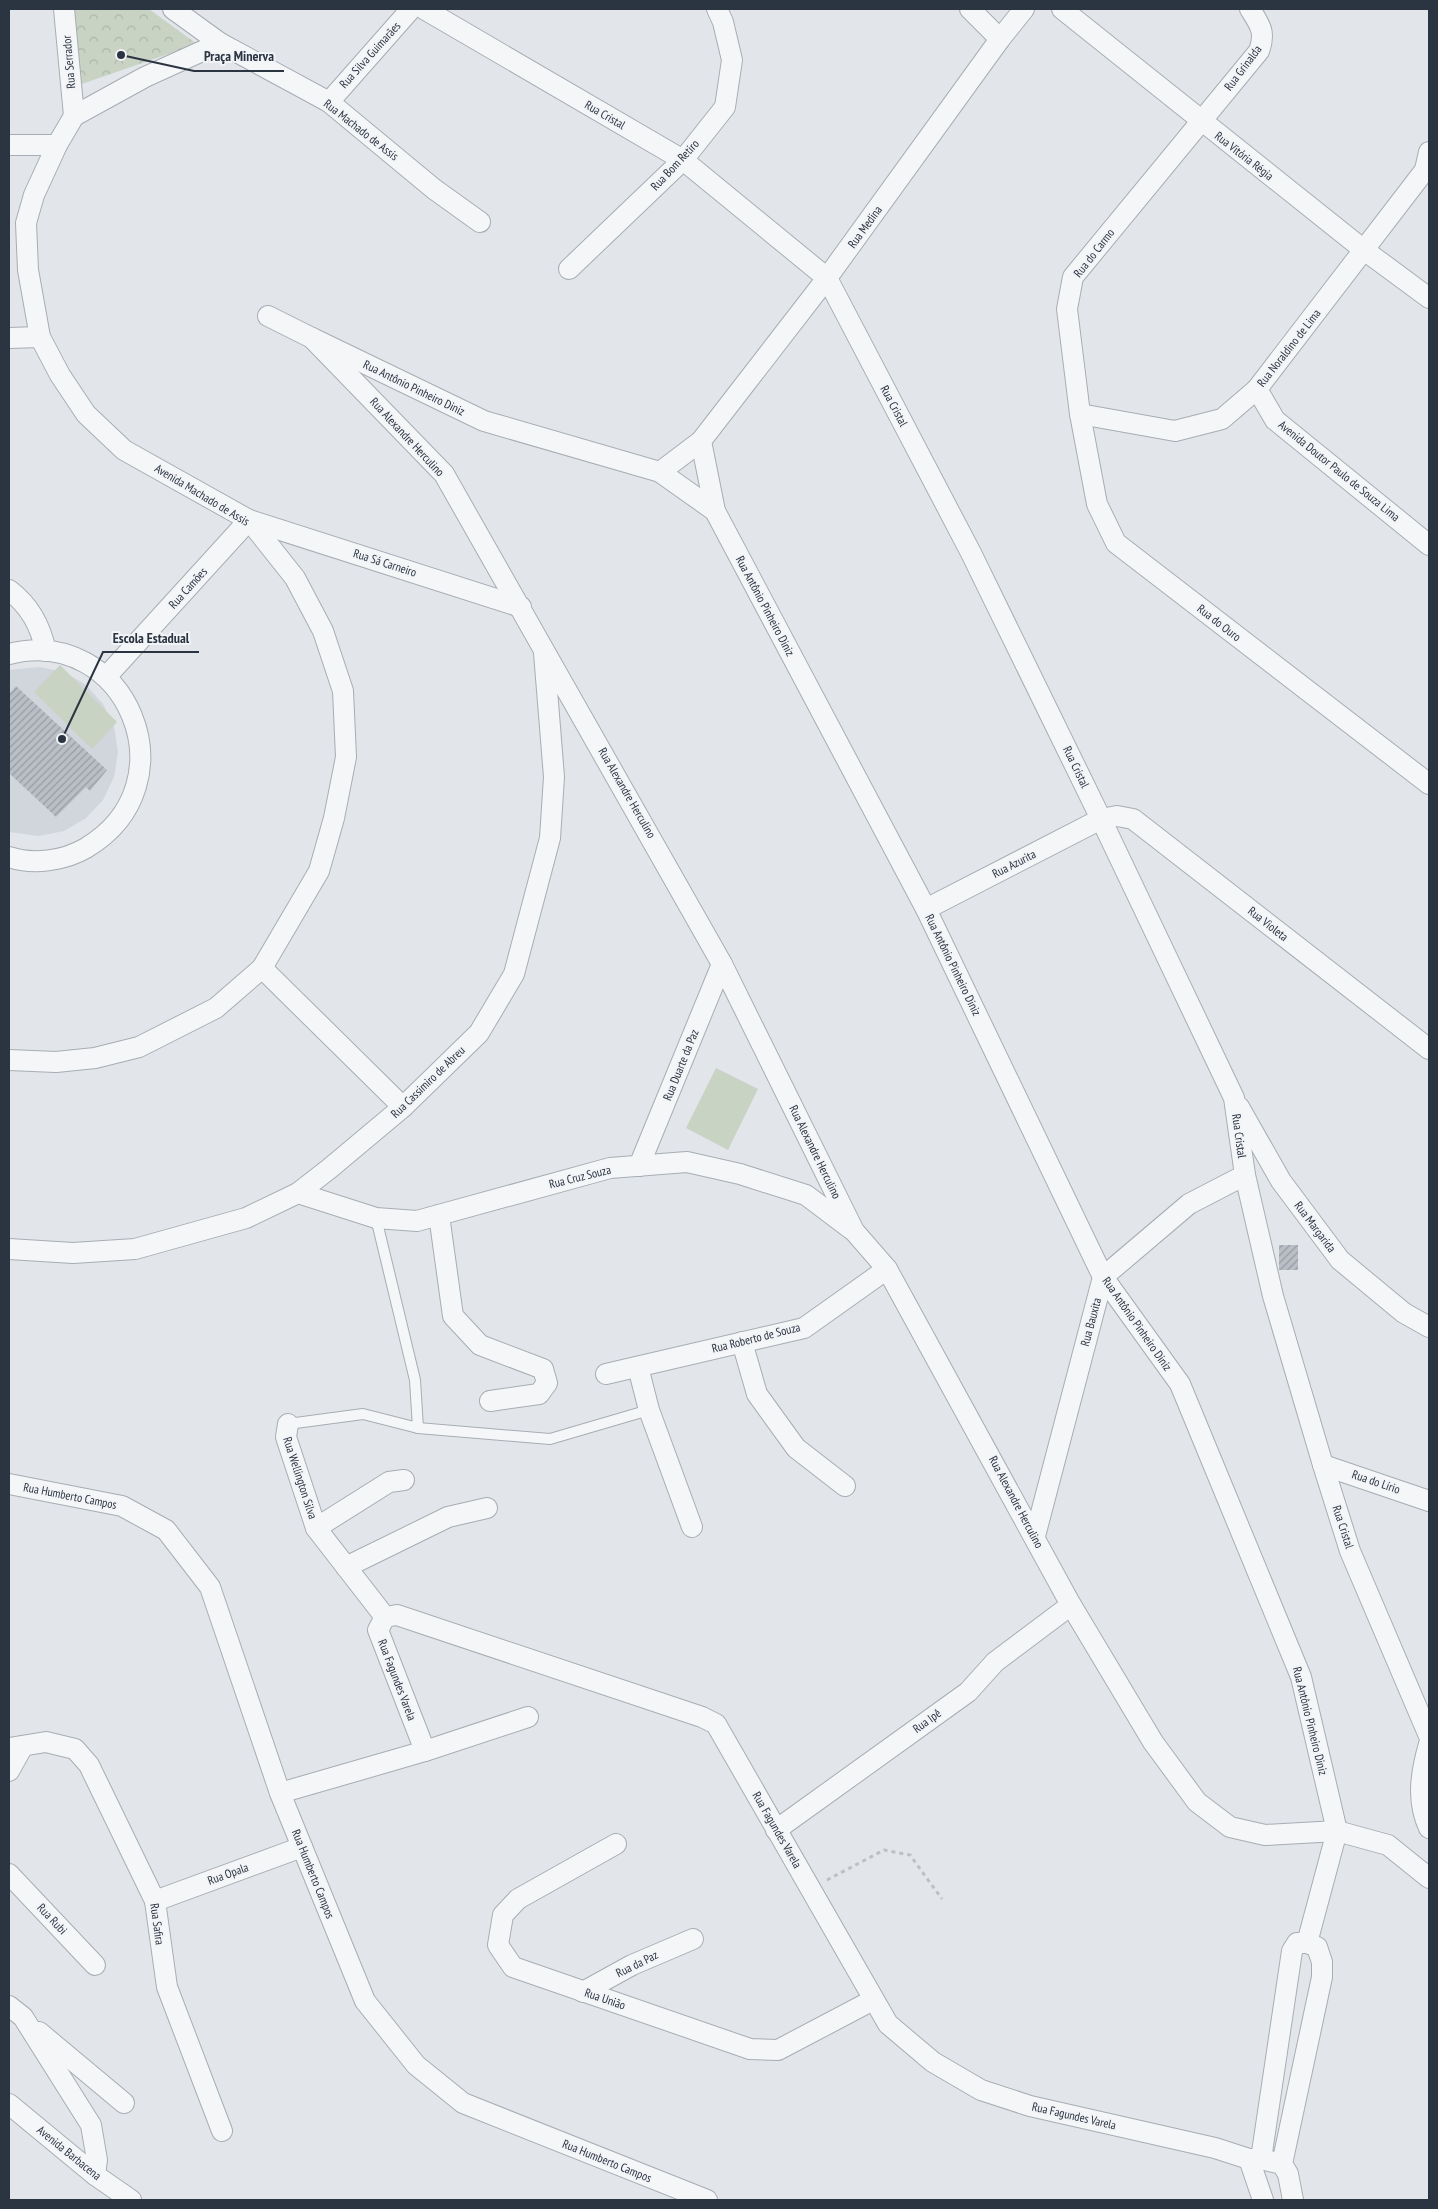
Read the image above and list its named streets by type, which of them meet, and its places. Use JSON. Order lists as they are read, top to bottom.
{
  "streets": {
    "street": [
      "Rua Silva Guimarães",
      "Rua Serrador",
      "Rua Grinalda",
      "Rua Cristal",
      "Rua Machado de Assis",
      "Rua Vitória Régia",
      "Rua Bom Retiro",
      "Rua Medina",
      "Rua do Carmo",
      "Rua Noraldino de Lima",
      "Rua Antônio Pinheiro Diniz",
      "Rua Alexandre Herculino",
      "Avenida Doutor Paulo de Souza Lima",
      "Avenida Machado de Assis",
      "Rua Sá Carneiro",
      "Rua Camões",
      "Rua do Ouro",
      "Rua Azurita",
      "Rua Violeta",
      "Rua Duarte da Paz",
      "Rua Cassimiro de Abreu",
      "Rua Cruz Souza",
      "Rua Margarida",
      "Rua Bauxita",
      "Rua Roberto de Souza",
      "Rua Wellington Silva",
      "Rua do Lírio",
      "Rua Humberto Campos",
      "Rua Fagundes Varela",
      "Rua Ipê",
      "Rua Opala",
      "Rua Rubi",
      "Rua Safira",
      "Rua da Paz",
      "Rua União",
      "Avenida Barbacena"
    ]
  },
  "crossings": [
    ["Rua Silva Guimarães", "Rua Machado de Assis"],
    ["Rua Serrador", "Avenida Machado de Assis"],
    ["Rua Grinalda", "Rua Vitória Régia"],
    ["Rua Grinalda", "Rua do Carmo"],
    ["Rua Cristal", "Rua Bom Retiro"],
    ["Rua Cristal", "Rua Medina"],
    ["Rua Cristal", "Rua Azurita"],
    ["Rua Cristal", "Rua Violeta"],
    ["Rua Cristal", "Rua Margarida"],
    ["Rua Cristal", "Rua do Lírio"],
    ["Rua Vitória Régia", "Rua do Carmo"],
    ["Rua Vitória Régia", "Rua Noraldino de Lima"],
    ["Rua Medina", "Rua Antônio Pinheiro Diniz"],
    ["Rua do Carmo", "Rua Noraldino de Lima"],
    ["Rua do Carmo", "Rua do Ouro"],
    ["Rua Noraldino de Lima", "Avenida Doutor Paulo de Souza Lima"],
    ["Rua Noraldino de Lima", "Rua do Ouro"],
    ["Rua Antônio Pinheiro Diniz", "Rua Alexandre Herculino"],
    ["Rua Antônio Pinheiro Diniz", "Rua Azurita"],
    ["Rua Antônio Pinheiro Diniz", "Rua Bauxita"],
    ["Rua Alexandre Herculino", "Rua Sá Carneiro"],
    ["Rua Alexandre Herculino", "Rua Duarte da Paz"],
    ["Rua Alexandre Herculino", "Rua Cassimiro de Abreu"],
    ["Rua Alexandre Herculino", "Rua Cruz Souza"],
    ["Rua Alexandre Herculino", "Rua Bauxita"],
    ["Rua Alexandre Herculino", "Rua Roberto de Souza"],
    ["Rua Alexandre Herculino", "Rua Ipê"],
    ["Avenida Machado de Assis", "Rua Sá Carneiro"],
    ["Avenida Machado de Assis", "Rua Camões"],
    ["Rua Sá Carneiro", "Rua Camões"],
    ["Rua Azurita", "Rua Violeta"],
    ["Rua Duarte da Paz", "Rua Cruz Souza"],
    ["Rua Cassimiro de Abreu", "Rua Cruz Souza"],
    ["Rua Wellington Silva", "Rua Fagundes Varela"],
    ["Rua Humberto Campos", "Rua Opala"],
    ["Rua Fagundes Varela", "Rua Ipê"],
    ["Rua Fagundes Varela", "Rua União"],
    ["Rua Opala", "Rua Safira"],
    ["Rua da Paz", "Rua União"]
  ],
  "places": ["Praça Minerva", "Escola Estadual"]
}
